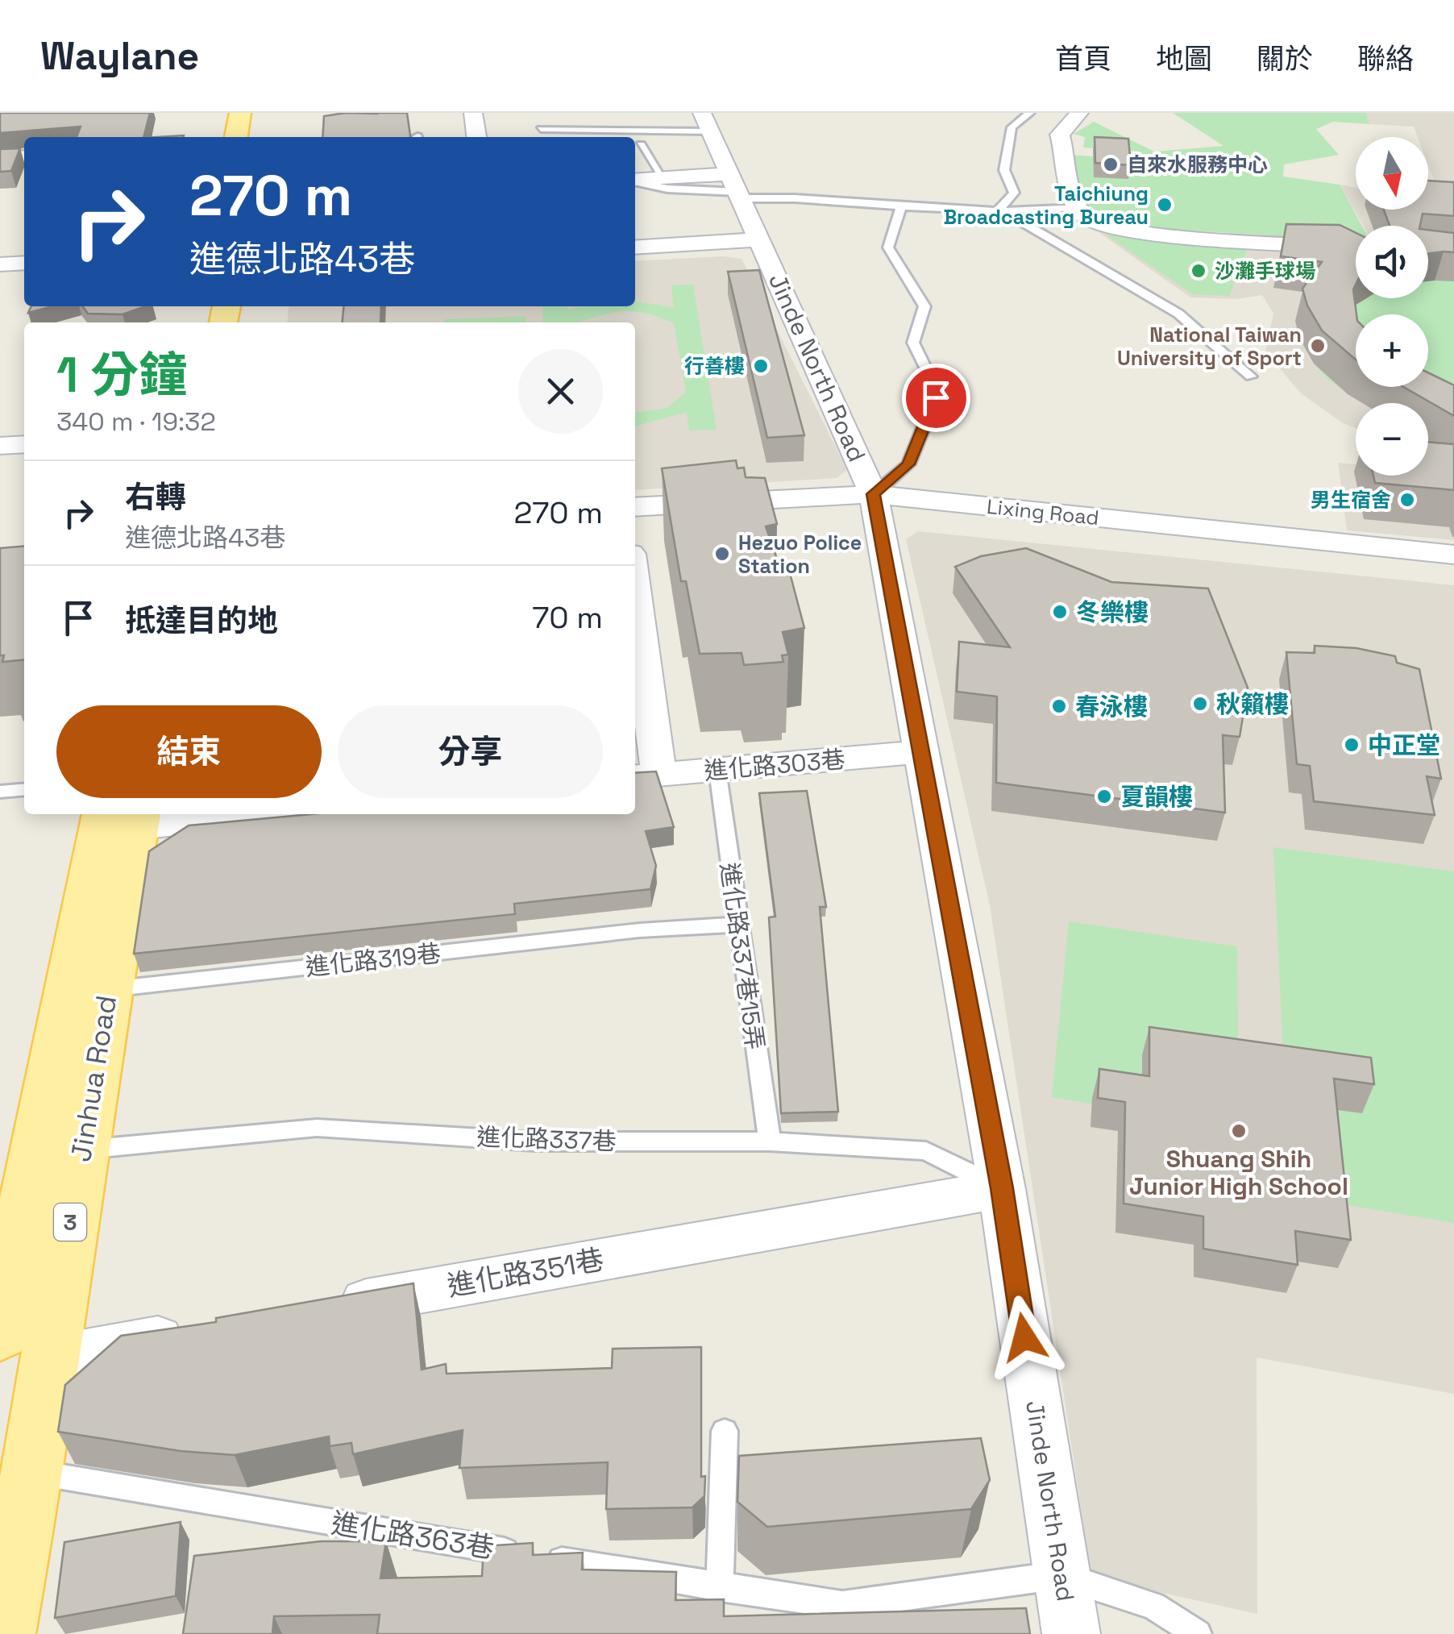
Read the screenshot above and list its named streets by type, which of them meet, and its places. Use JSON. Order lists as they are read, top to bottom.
{
  "streets": {
    "main road": ["Jinhua Road", "3"],
    "street": [
      "Jinde North Road",
      "Lixing Road",
      "進化路303巷",
      "進化路351巷"
    ],
    "lane": [
      "進化路337巷15弄",
      "進化路319巷",
      "進化路337巷",
      "進化路363巷"
    ]
  },
  "crossings": [
    ["Jinde North Road", "Lixing Road"],
    ["Jinde North Road", "進化路303巷"],
    ["Jinde North Road", "進化路337巷"],
    ["Jinde North Road", "進化路351巷"],
    ["Jinde North Road", "進化路363巷"],
    ["進化路303巷", "進化路337巷15弄"],
    ["進化路337巷15弄", "進化路319巷"],
    ["進化路337巷15弄", "進化路337巷"],
    ["進化路319巷", "Jinhua Road"],
    ["Jinhua Road", "進化路337巷"],
    ["Jinhua Road", "進化路363巷"],
    ["進化路337巷", "進化路351巷"]
  ],
  "places": [
    "自來水服務中心",
    "Taichiung Broadcasting Bureau",
    "沙灘手球場",
    "National Taiwan University of Sport",
    "行善樓",
    "男生宿舍",
    "Hezuo Police Station",
    "冬樂樓",
    "秋籟樓",
    "春泳樓",
    "中正堂",
    "夏韻樓",
    "Shuang Shih Junior High School"
  ],
  "north": "bottom",
  "page": {
    "header": "Waylane",
    "nav": [
      "首頁",
      "地圖",
      "關於",
      "聯絡"
    ],
    "map_buttons": ["+", "−"],
    "turn": ["270 m", "進德北路43巷"],
    "heading": ["1 分鐘", "340 m · 19:32"],
    "list": [
      {
        "name": "右轉",
        "note": "進德北路43巷",
        "value": "270 m"
      },
      {
        "name": "抵達目的地",
        "value": "70 m"
      }
    ],
    "buttons": ["結束", "分享"]
  }
}
